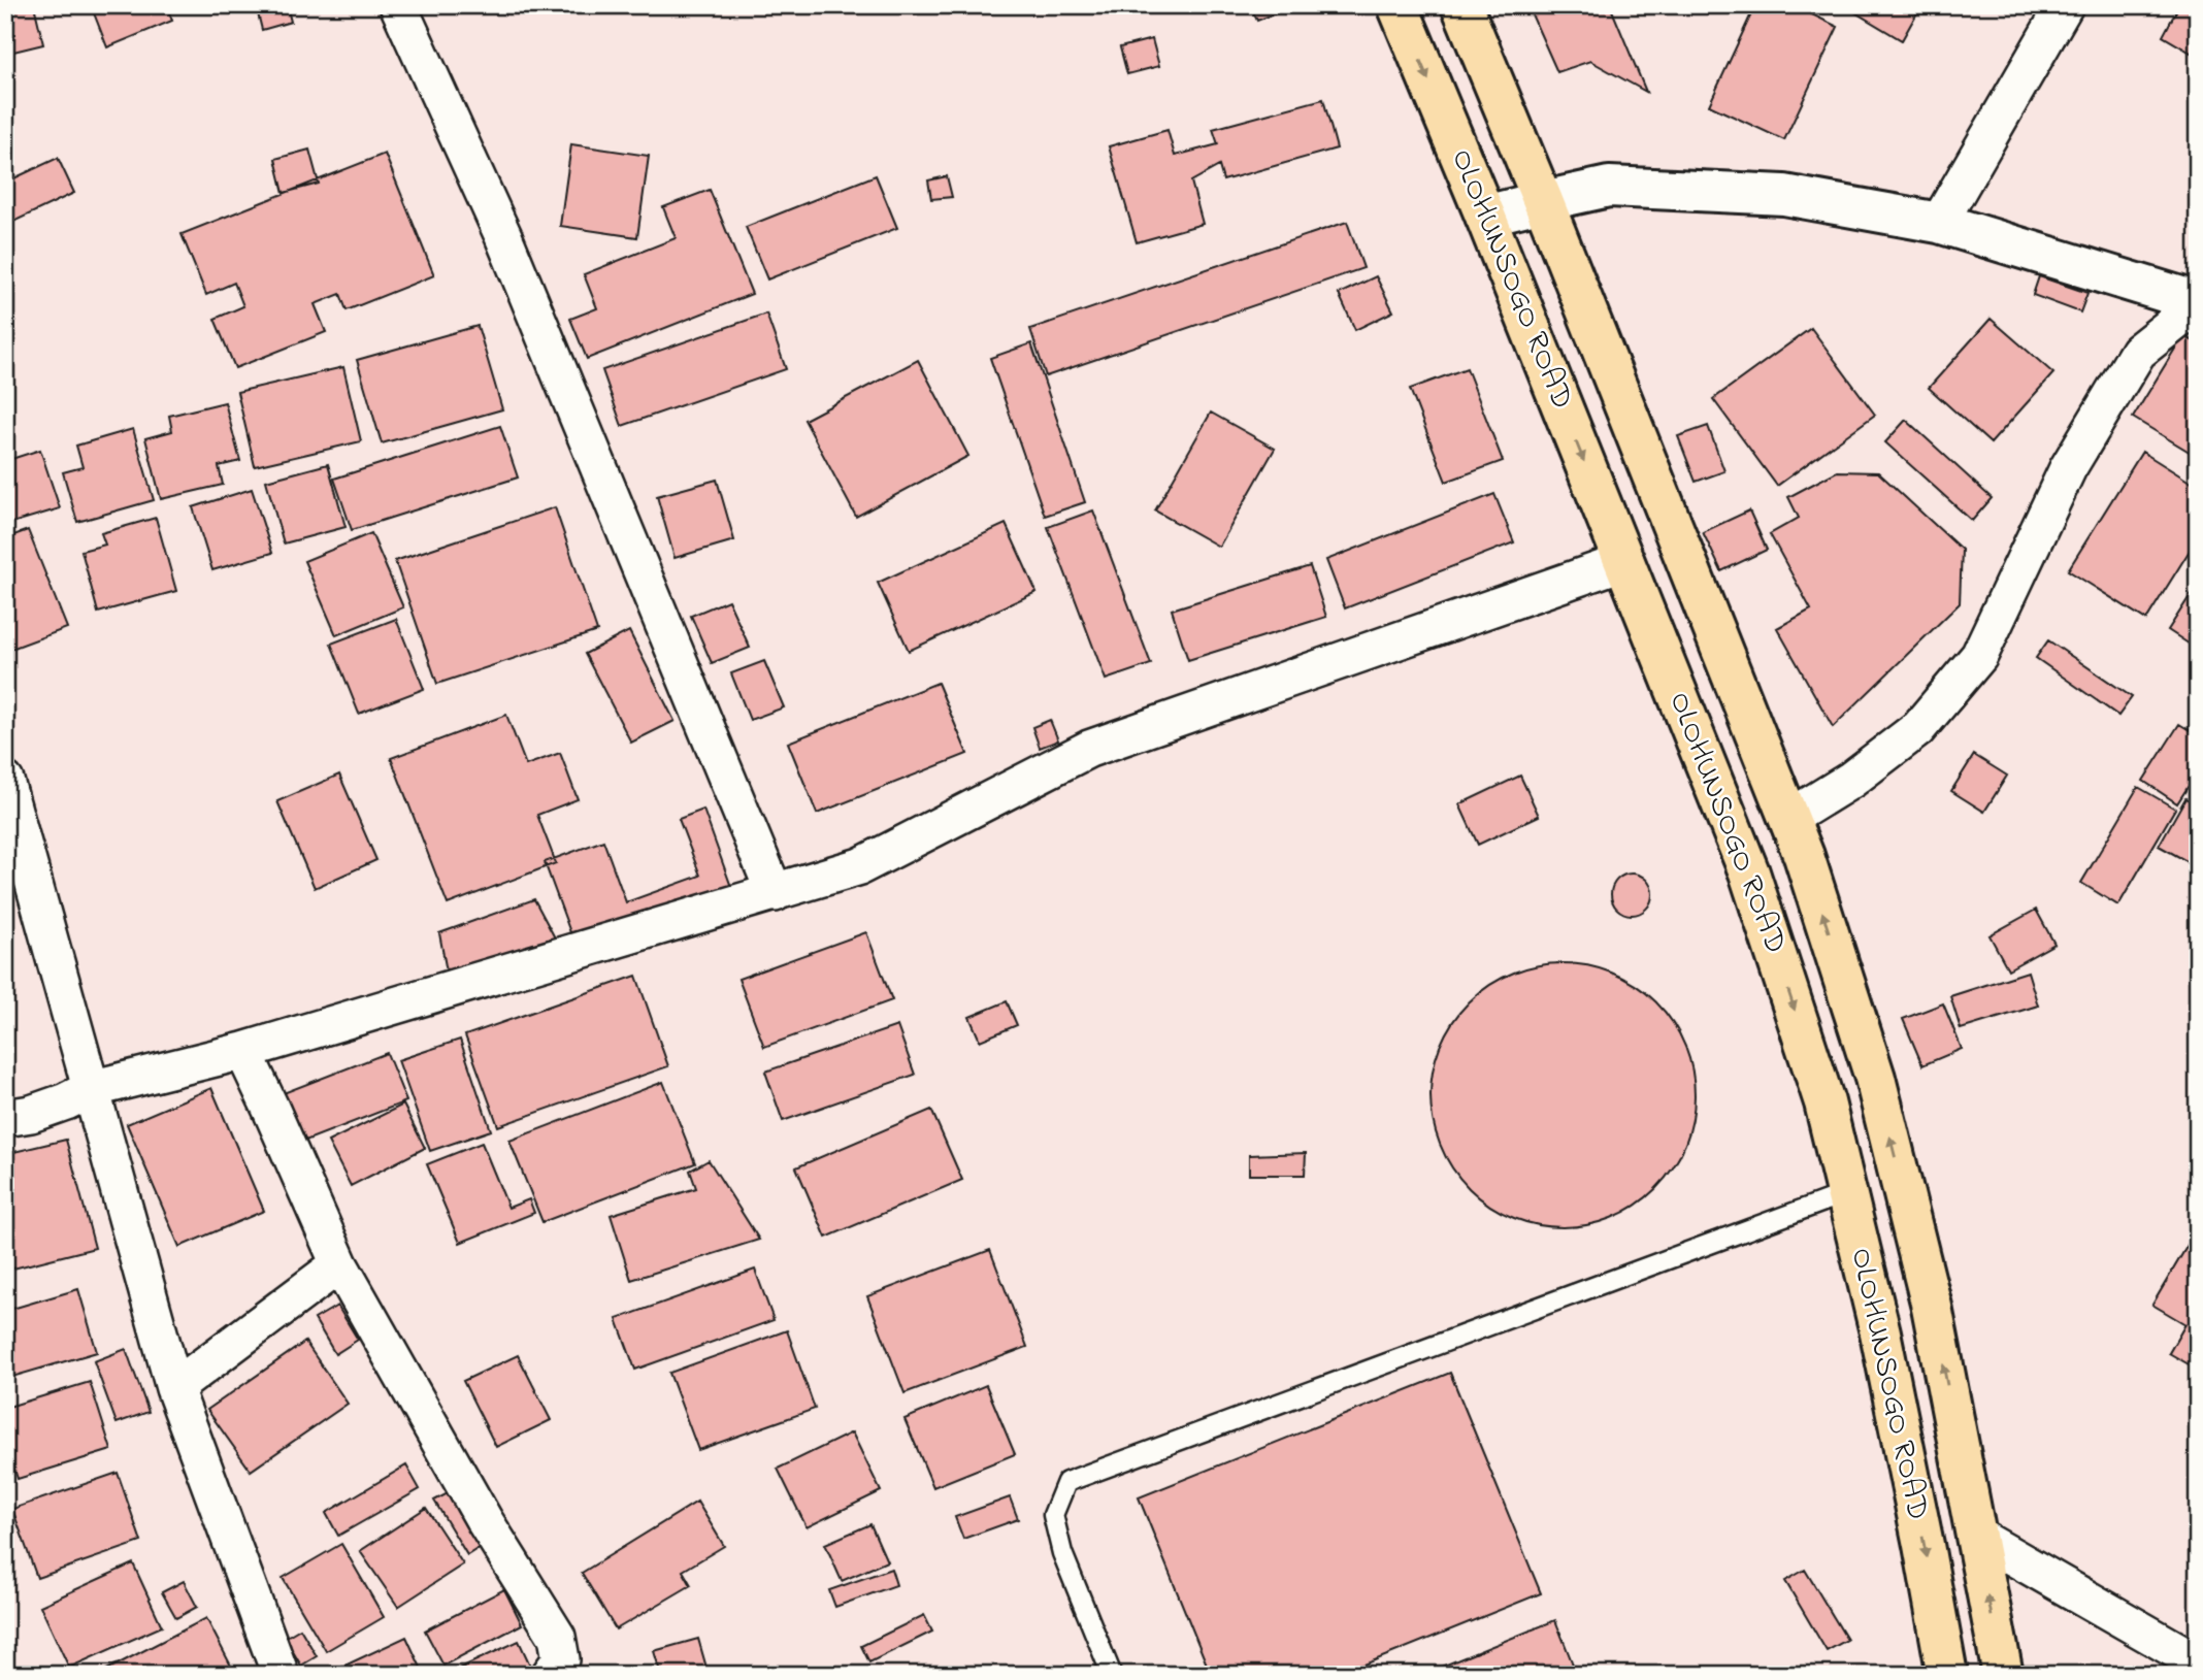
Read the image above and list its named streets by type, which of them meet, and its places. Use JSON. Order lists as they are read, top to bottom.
{
  "streets": {
    "main road": ["OLOHUNSOGO ROAD"]
  }
}
